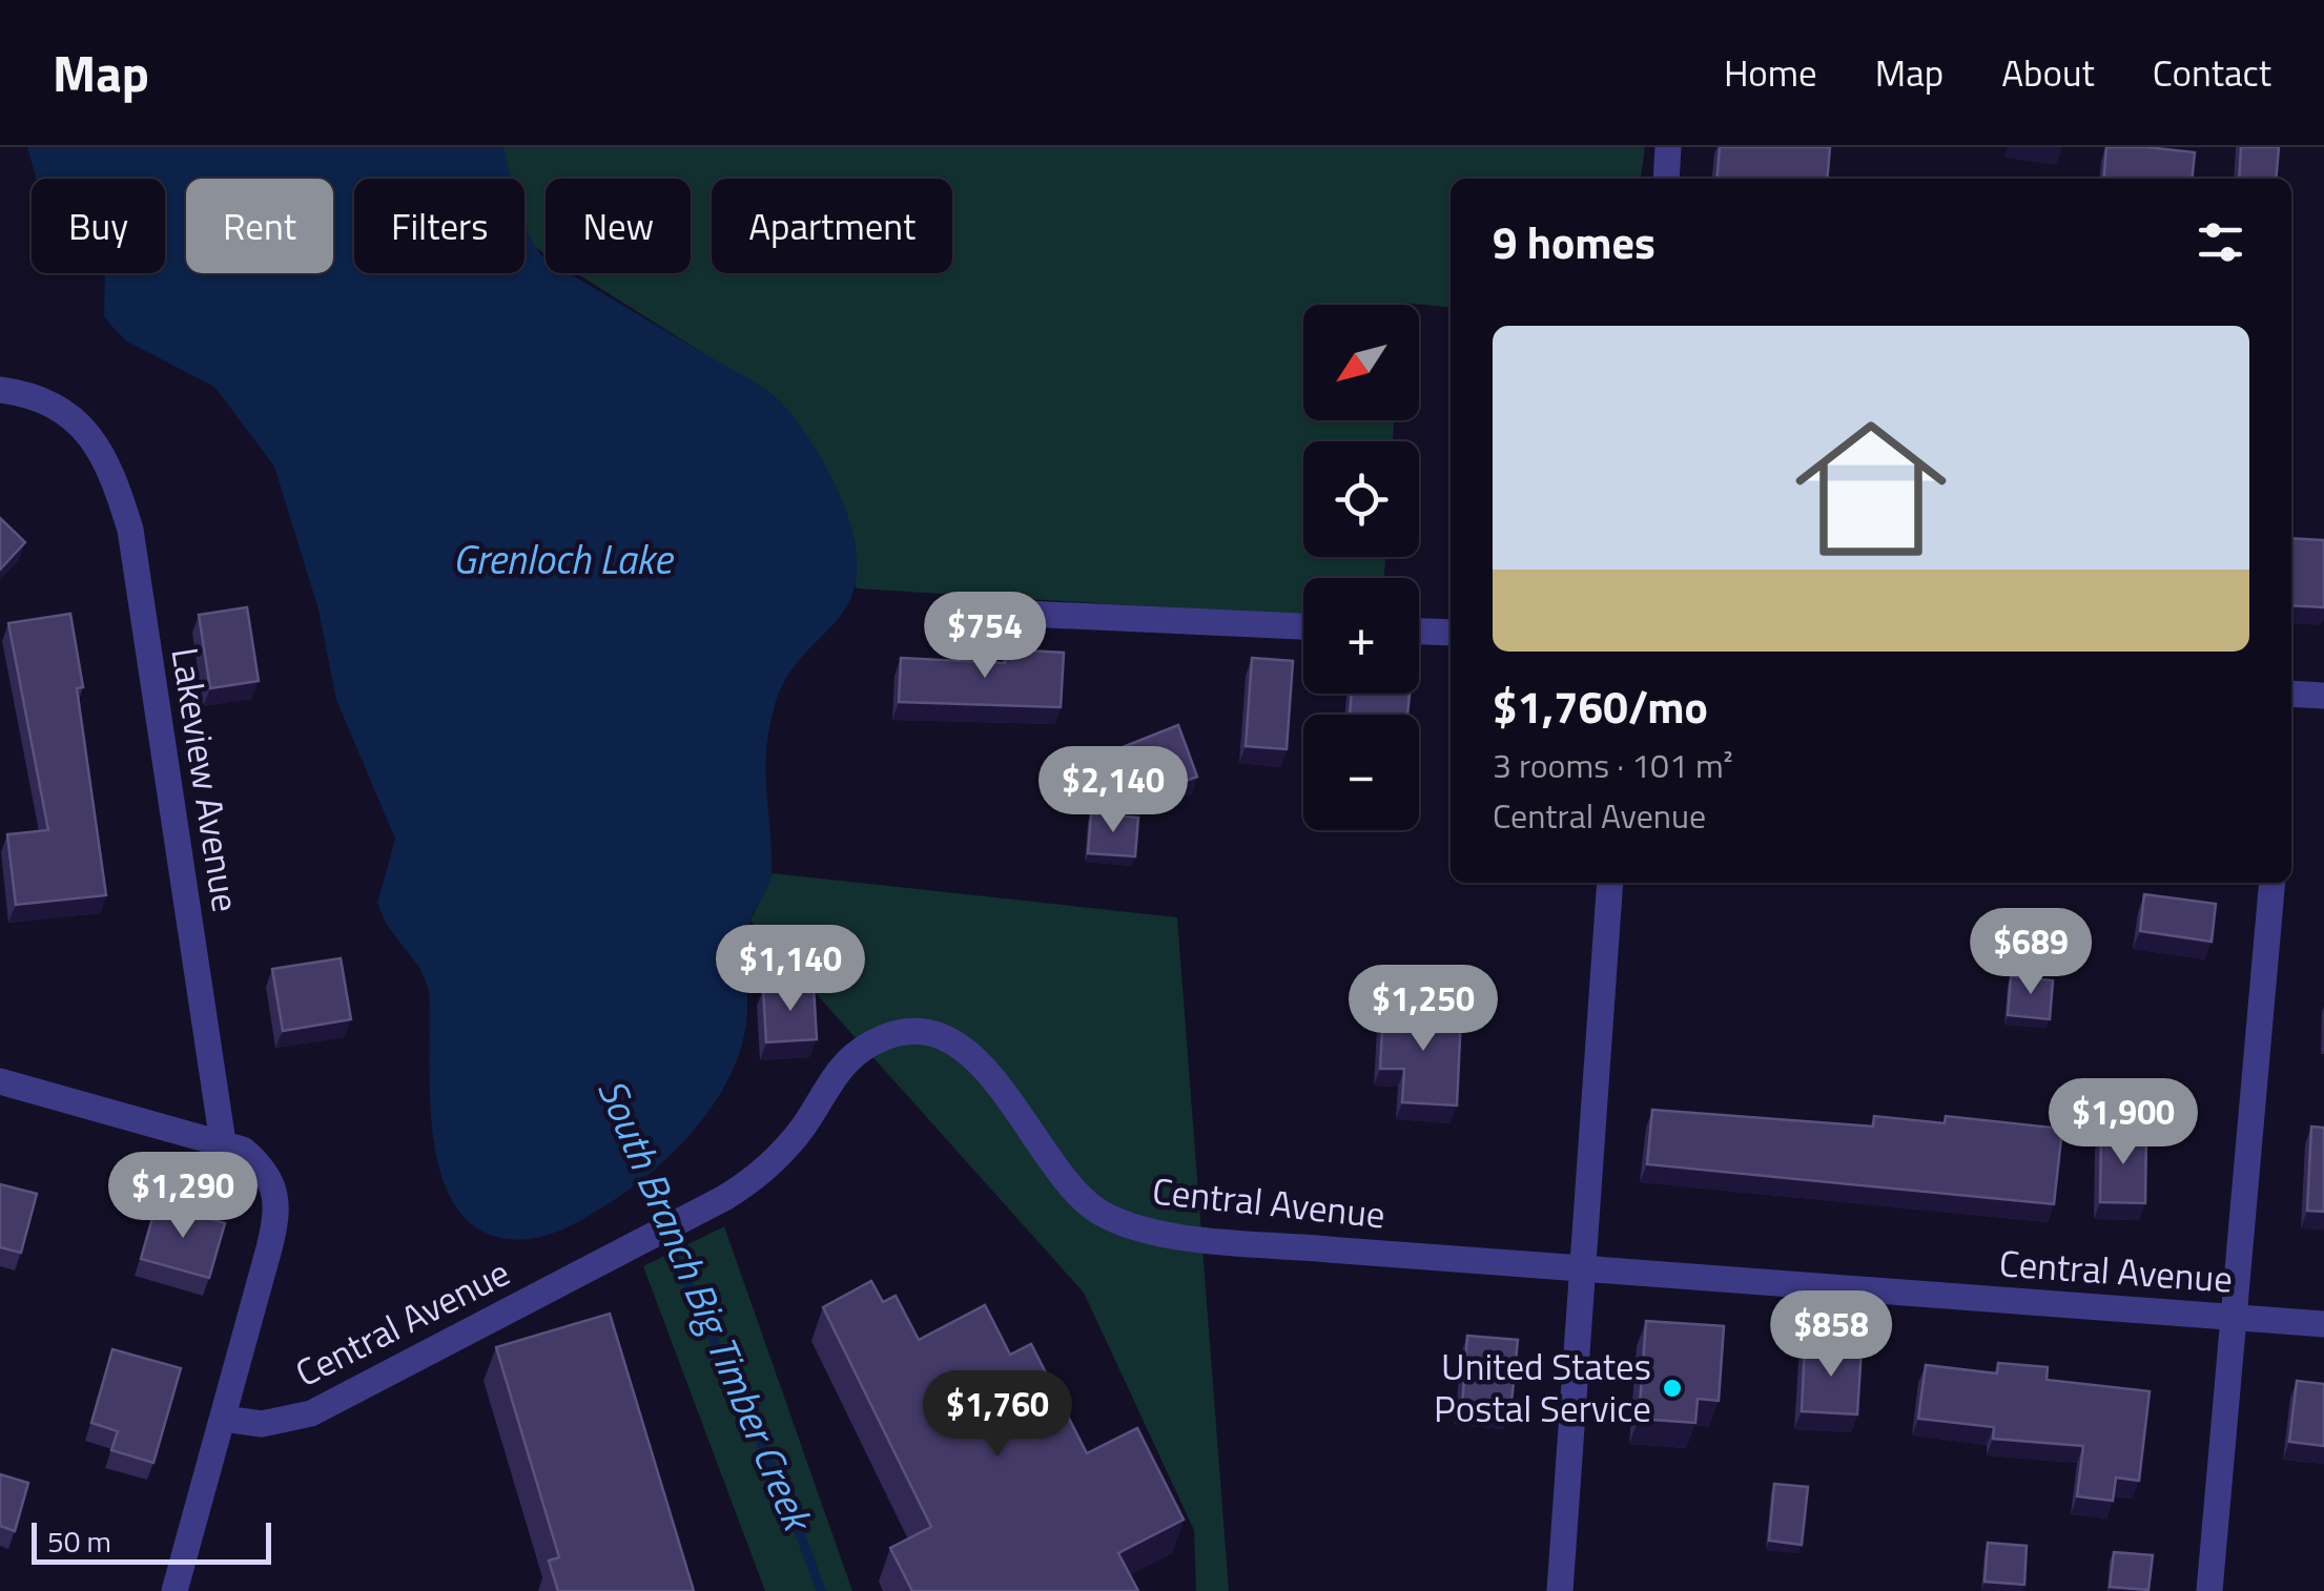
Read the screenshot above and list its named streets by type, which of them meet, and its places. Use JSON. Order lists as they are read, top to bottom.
{
  "streets": {
    "street": ["Lakeview Avenue", "Central Avenue"]
  },
  "water": ["Grenloch Lake", "South Branch Big Timber Creek"],
  "places": ["United States Postal Service"],
  "scale_bar": "50 m",
  "north": "bottom left",
  "page": {
    "header": "Map",
    "nav": [
      "Home",
      "Map",
      "About",
      "Contact"
    ],
    "chip": [
      "Buy",
      "Rent",
      "Filters",
      "New",
      "Apartment"
    ],
    "heading": "9 homes",
    "map_buttons": ["+", "−"],
    "list": [
      {
        "name": "$1,760/mo",
        "note": "3 rooms · 101 m² · Central Avenue"
      }
    ],
    "price": [
      "$754",
      "$2,140",
      "$689",
      "$1,140",
      "$1,250",
      "$1,900",
      "$1,290",
      "$858",
      "$1,760"
    ],
    "scale": "50 m"
  }
}
